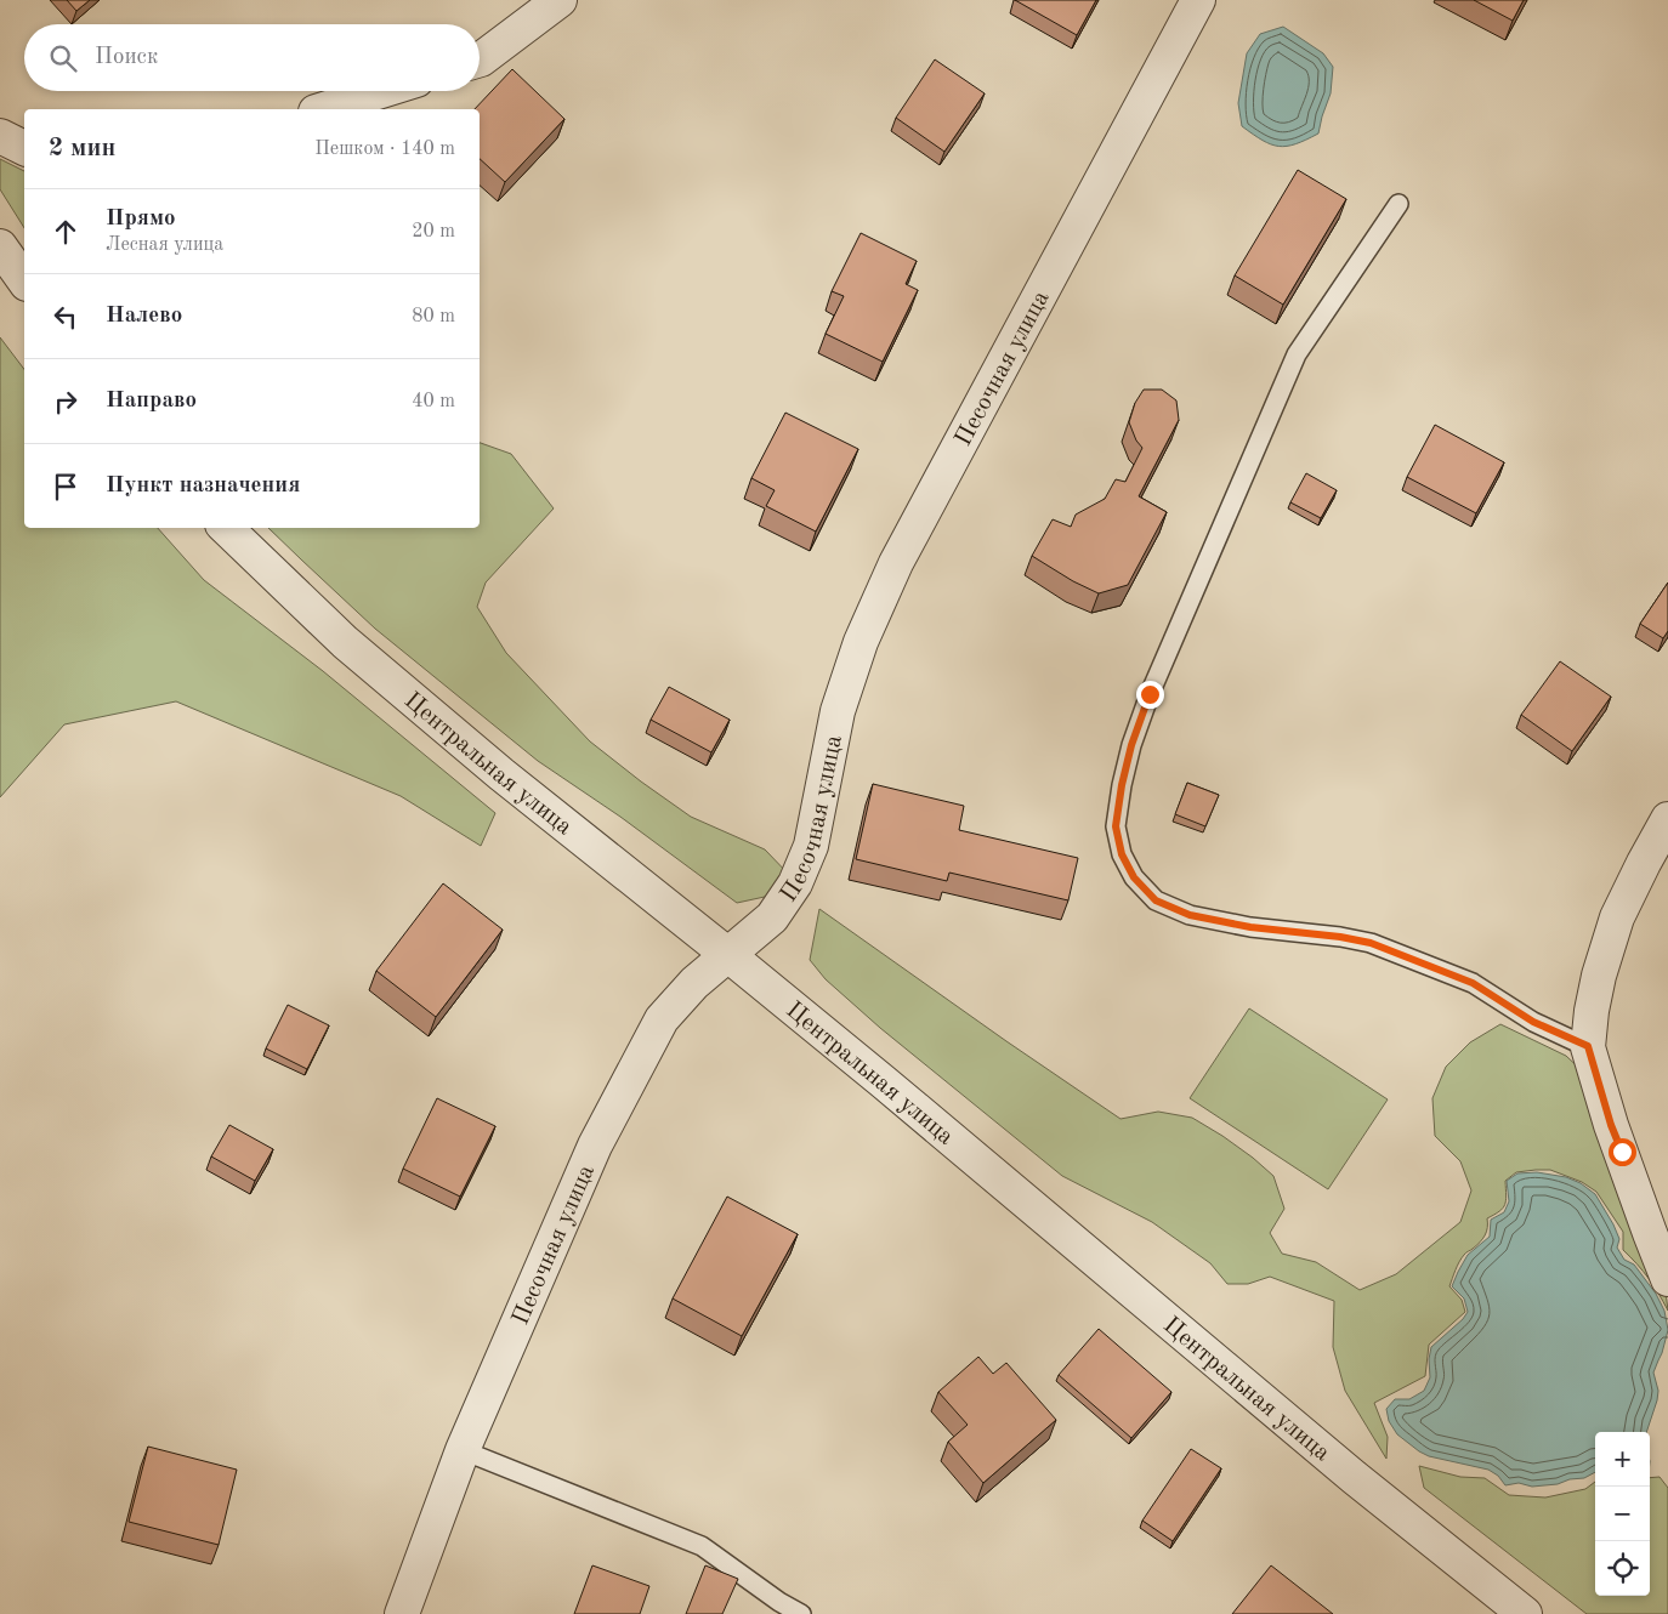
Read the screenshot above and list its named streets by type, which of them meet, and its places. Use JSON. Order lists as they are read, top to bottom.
{
  "streets": {
    "street": ["Песочная улица", "Центральная улица"]
  },
  "crossings": [
    ["Песочная улица", "Центральная улица"]
  ],
  "page": {
    "search": "Поиск",
    "heading": ["2 мин", "Пешком · 140 m"],
    "list": [
      ["Прямо", "Лесная улица", "20 m"],
      ["Налево", "80 m"],
      ["Направо", "40 m"],
      "Пункт назначения"
    ],
    "map_buttons": ["+", "−"]
  }
}
